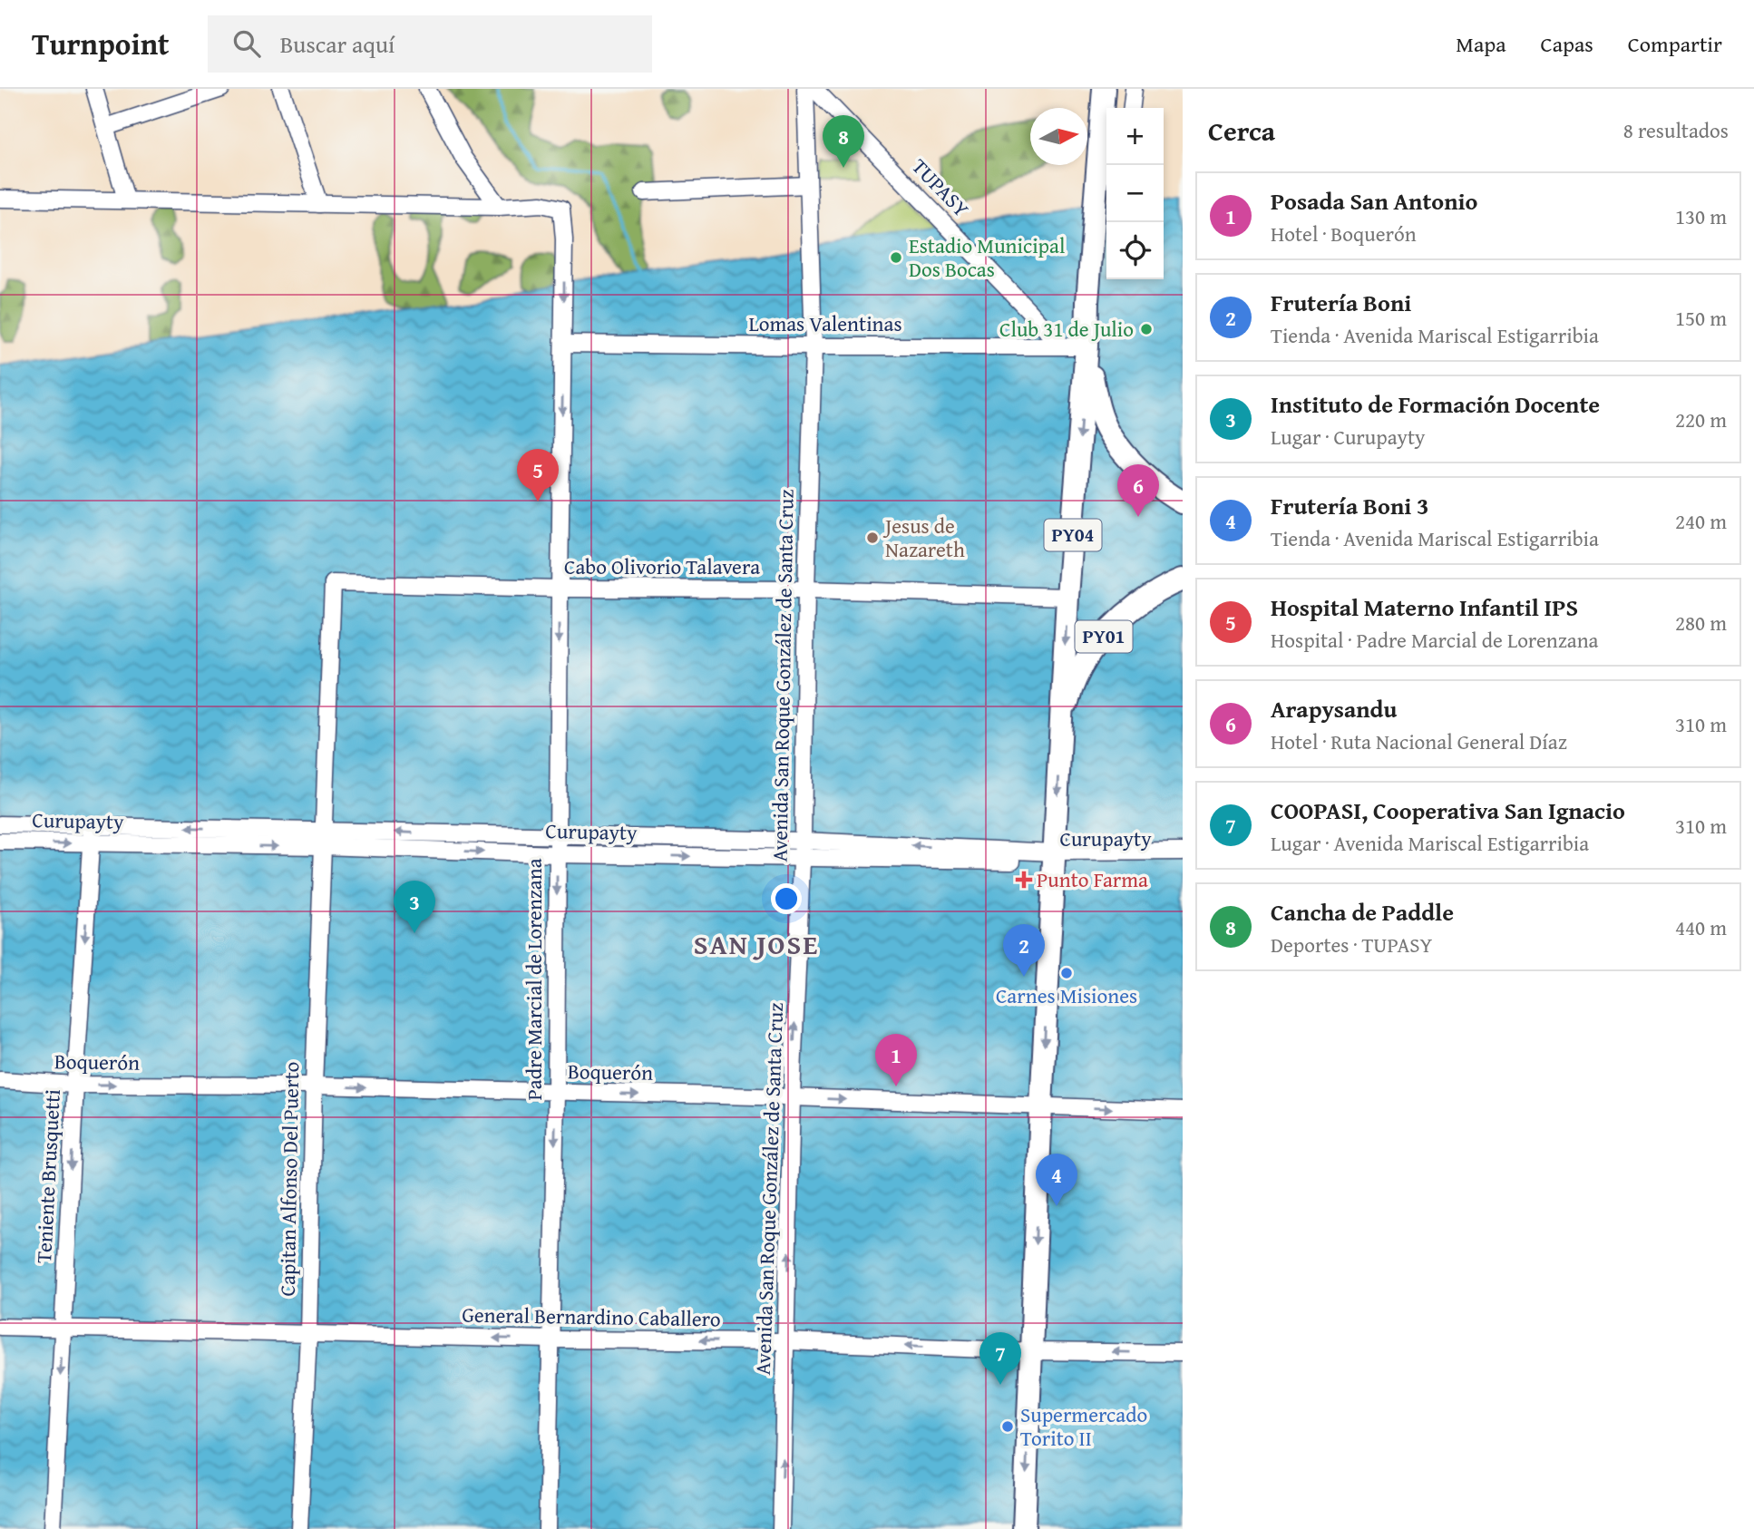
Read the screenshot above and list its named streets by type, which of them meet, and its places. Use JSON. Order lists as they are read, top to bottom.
{
  "streets": {
    "highway": ["PY04", "PY01"],
    "street": [
      "TUPASY",
      "Lomas Valentinas",
      "Cabo Olivorio Talavera",
      "Avenida San Roque González de Santa Cruz",
      "Curupayty",
      "Padre Marcial de Lorenzana",
      "Boquerón",
      "Teniente Brusquetti",
      "Capitan Alfonso Del Puerto",
      "General Bernardino Caballero"
    ]
  },
  "crossings": [
    ["TUPASY", "Lomas Valentinas"],
    ["Lomas Valentinas", "PY04"],
    ["Lomas Valentinas", "Avenida San Roque González de Santa Cruz"],
    ["Lomas Valentinas", "Padre Marcial de Lorenzana"],
    ["PY04", "Cabo Olivorio Talavera"],
    ["PY04", "PY01"],
    ["Cabo Olivorio Talavera", "Avenida San Roque González de Santa Cruz"],
    ["Cabo Olivorio Talavera", "Padre Marcial de Lorenzana"],
    ["Cabo Olivorio Talavera", "Capitan Alfonso Del Puerto"],
    ["PY01", "Curupayty"],
    ["PY01", "Boquerón"],
    ["PY01", "General Bernardino Caballero"],
    ["Avenida San Roque González de Santa Cruz", "Curupayty"],
    ["Avenida San Roque González de Santa Cruz", "Boquerón"],
    ["Avenida San Roque González de Santa Cruz", "General Bernardino Caballero"],
    ["Curupayty", "Padre Marcial de Lorenzana"],
    ["Curupayty", "Teniente Brusquetti"],
    ["Curupayty", "Capitan Alfonso Del Puerto"],
    ["Padre Marcial de Lorenzana", "Boquerón"],
    ["Padre Marcial de Lorenzana", "General Bernardino Caballero"],
    ["Boquerón", "Teniente Brusquetti"],
    ["Boquerón", "Capitan Alfonso Del Puerto"],
    ["Teniente Brusquetti", "General Bernardino Caballero"],
    ["Capitan Alfonso Del Puerto", "General Bernardino Caballero"]
  ],
  "one_way": [
    "Avenida San Roque González de Santa Cruz",
    "Padre Marcial de Lorenzana",
    "Boquerón",
    "Teniente Brusquetti",
    "General Bernardino Caballero"
  ],
  "districts": ["SAN JOSE"],
  "places": {
    "other": [
      "Estadio Municipal Dos Bocas",
      "Club 31 de Julio",
      "Jesus de Nazareth",
      "Carnes Misiones",
      "Supermercado Torito II"
    ],
    "health": ["Punto Farma"]
  },
  "north": "right",
  "page": {
    "header": "Turnpoint",
    "search": "Buscar aquí",
    "nav": ["Mapa", "Capas", "Compartir"],
    "heading": ["Cerca", "8 resultados"],
    "map_buttons": ["+", "−"],
    "pins": [
      "8",
      "5",
      "6",
      "3",
      "2",
      "1",
      "4",
      "7"
    ],
    "list": [
      {
        "mark": "1",
        "name": "Posada San Antonio",
        "note": "Hotel · Boquerón",
        "value": "130 m"
      },
      {
        "mark": "2",
        "name": "Frutería Boni",
        "note": "Tienda · Avenida Mariscal Estigarribia",
        "value": "150 m"
      },
      {
        "mark": "3",
        "name": "Instituto de Formación Docente",
        "note": "Lugar · Curupayty",
        "value": "220 m"
      },
      {
        "mark": "4",
        "name": "Frutería Boni 3",
        "note": "Tienda · Avenida Mariscal Estigarribia",
        "value": "240 m"
      },
      {
        "mark": "5",
        "name": "Hospital Materno Infantil IPS",
        "note": "Hospital · Padre Marcial de Lorenzana",
        "value": "280 m"
      },
      {
        "mark": "6",
        "name": "Arapysandu",
        "note": "Hotel · Ruta Nacional General Díaz",
        "value": "310 m"
      },
      {
        "mark": "7",
        "name": "COOPASI, Cooperativa San Ignacio",
        "note": "Lugar · Avenida Mariscal Estigarribia",
        "value": "310 m"
      },
      {
        "mark": "8",
        "name": "Cancha de Paddle",
        "note": "Deportes · TUPASY",
        "value": "440 m"
      }
    ]
  }
}
